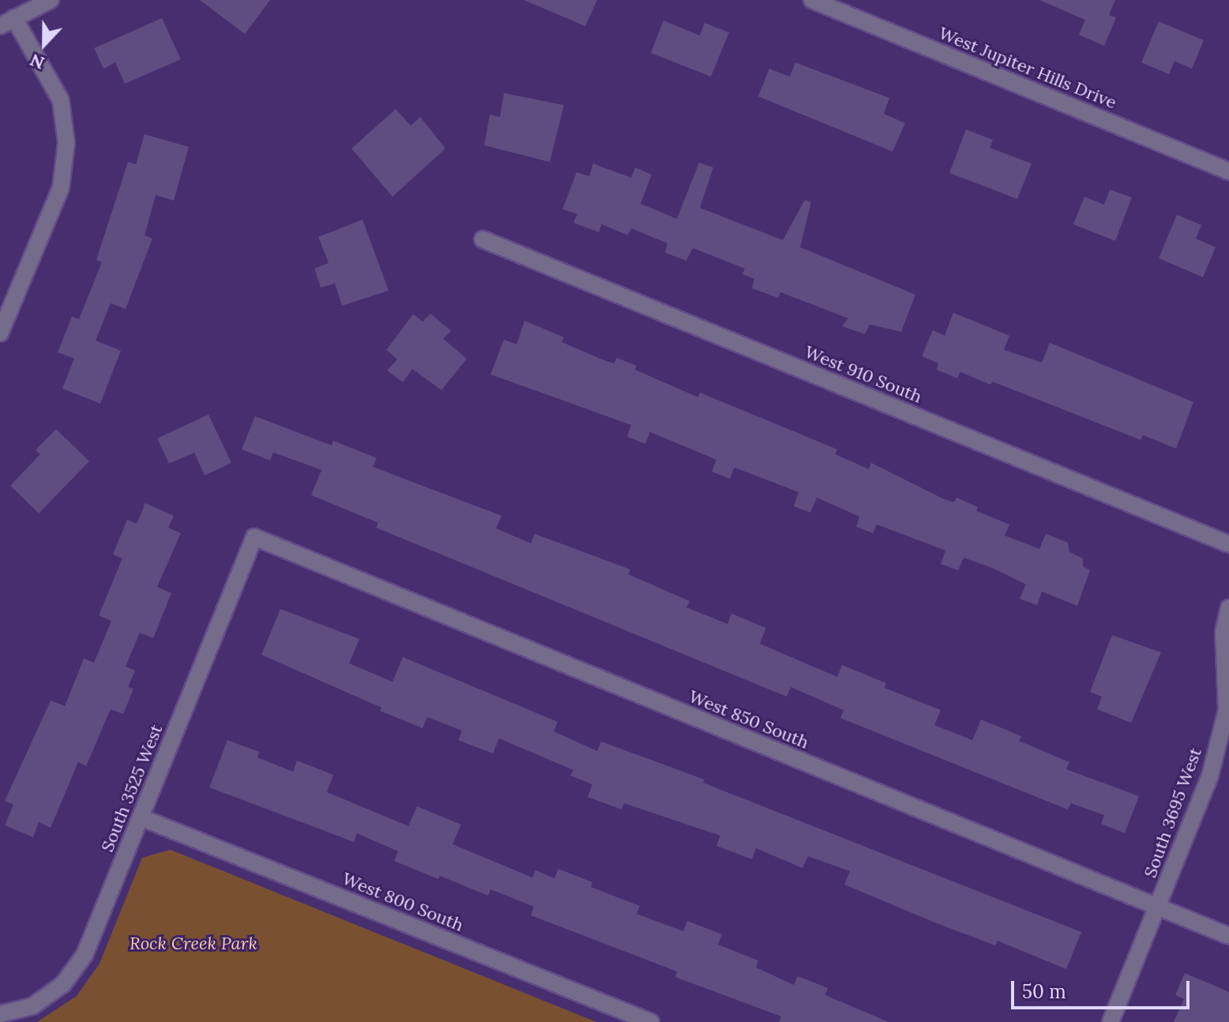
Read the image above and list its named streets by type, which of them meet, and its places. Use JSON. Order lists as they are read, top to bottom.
{
  "streets": {
    "street": [
      "West Jupiter Hills Drive",
      "West 910 South",
      "West 850 South",
      "South 3525 West",
      "South 3695 West",
      "West 800 South"
    ]
  },
  "crossings": [
    ["West 850 South", "South 3525 West"],
    ["West 850 South", "South 3695 West"],
    ["South 3525 West", "West 800 South"]
  ],
  "parks": ["Rock Creek Park"],
  "scale_bar": "50 m",
  "north": "bottom"
}
